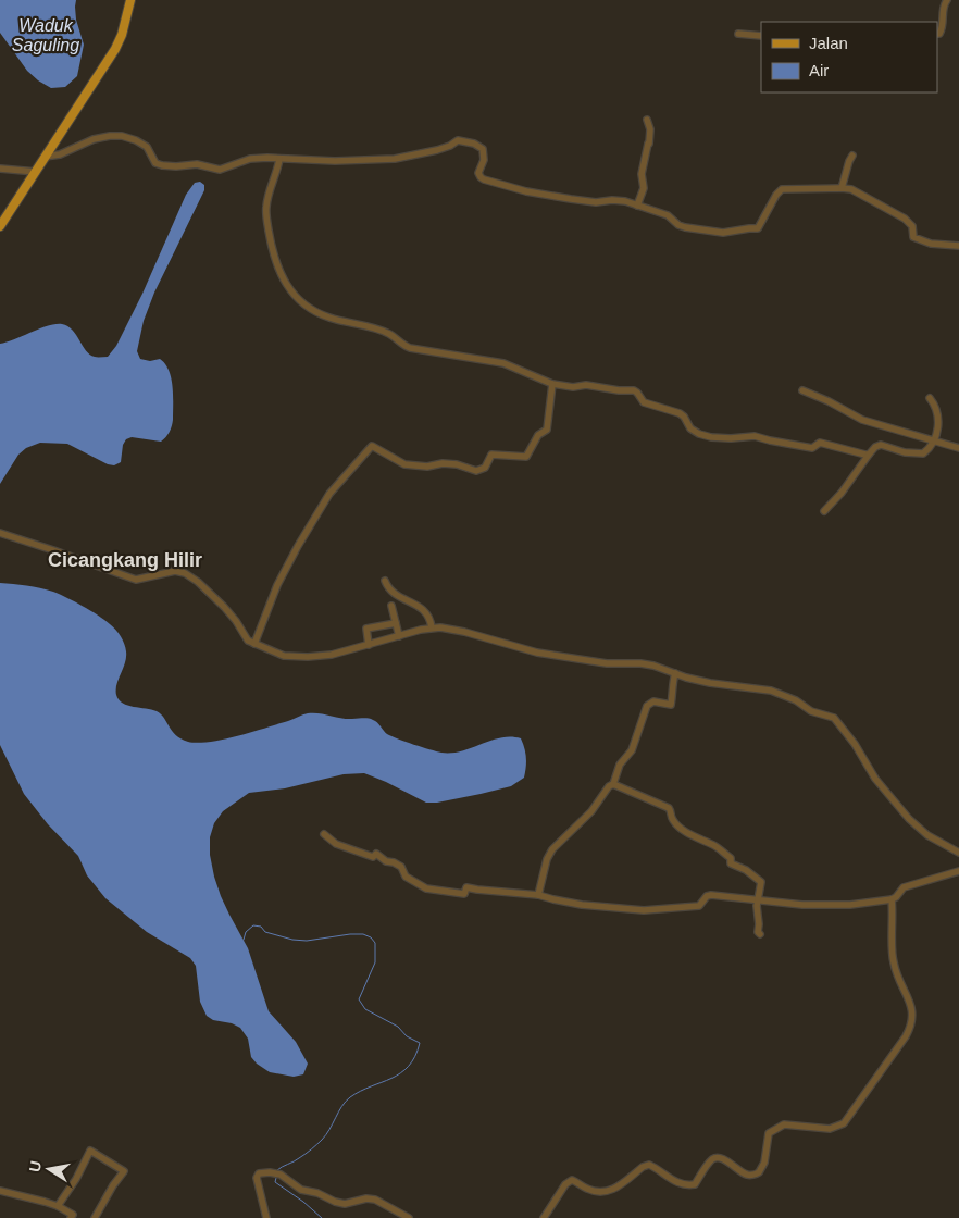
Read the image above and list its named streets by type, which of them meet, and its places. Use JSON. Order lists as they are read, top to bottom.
{
  "districts": ["Cicangkang Hilir"],
  "water": ["Waduk Saguling"],
  "legend": ["Jalan", "Air"],
  "north": "left"
}
